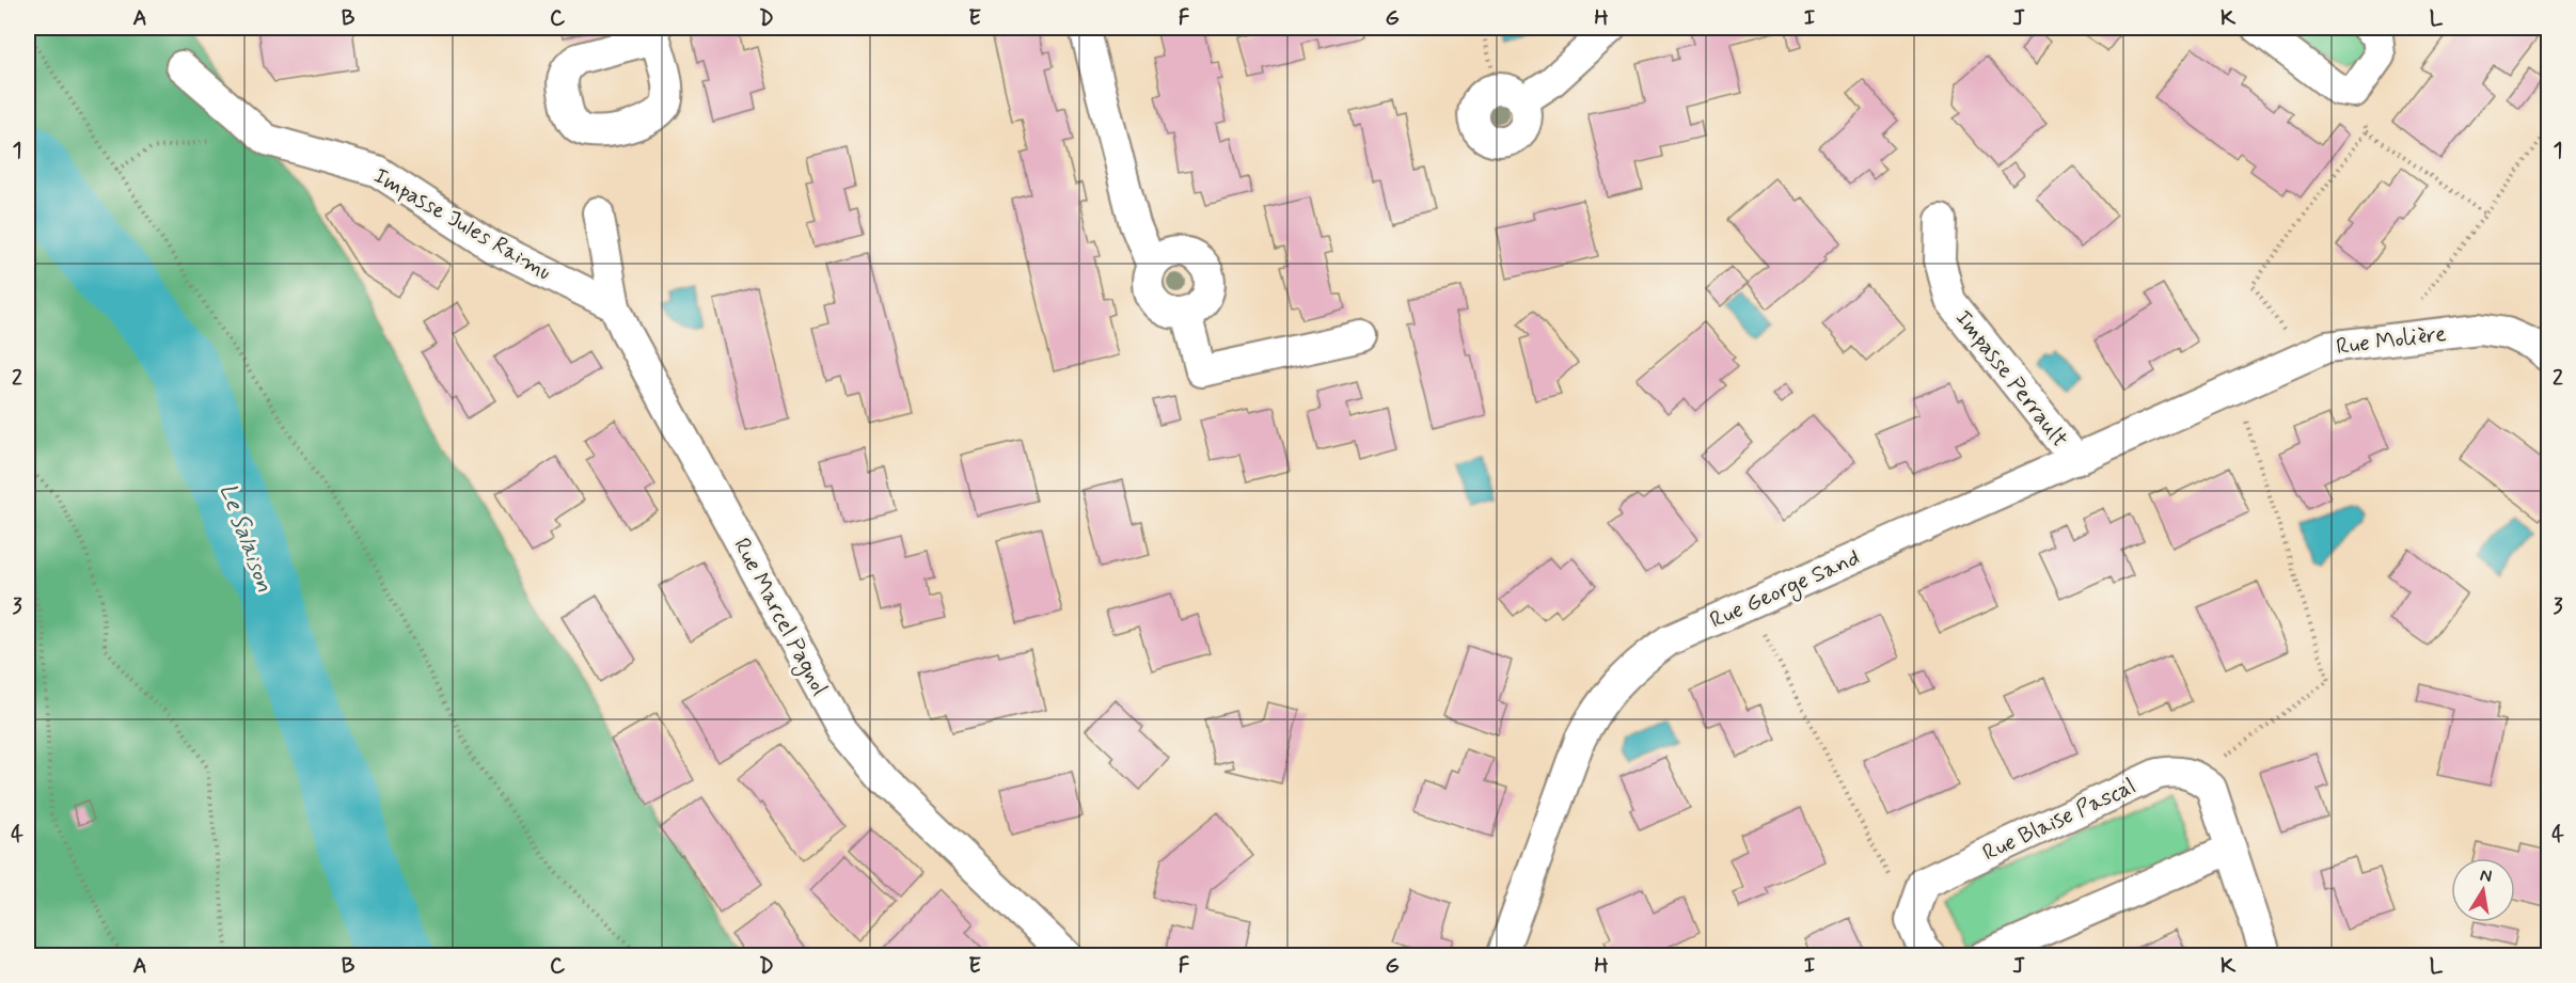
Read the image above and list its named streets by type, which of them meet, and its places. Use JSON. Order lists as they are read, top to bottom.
{
  "streets": {
    "street": [
      "Impasse Jules Raimu",
      "Rue Molière",
      "Impasse Perrault",
      "Rue George Sand",
      "Rue Marcel Pagnol",
      "Rue Blaise Pascal"
    ]
  },
  "crossings": [
    ["Impasse Jules Raimu", "Rue Marcel Pagnol"],
    ["Rue Molière", "Rue George Sand"],
    ["Impasse Perrault", "Rue George Sand"]
  ],
  "water": ["Le Salaison"],
  "north": "top",
  "grid": {
    "columns": [
      "A",
      "B",
      "C",
      "D",
      "E",
      "F",
      "G",
      "H",
      "I",
      "J",
      "K",
      "L"
    ],
    "rows": [
      "1",
      "2",
      "3",
      "4"
    ]
  }
}
